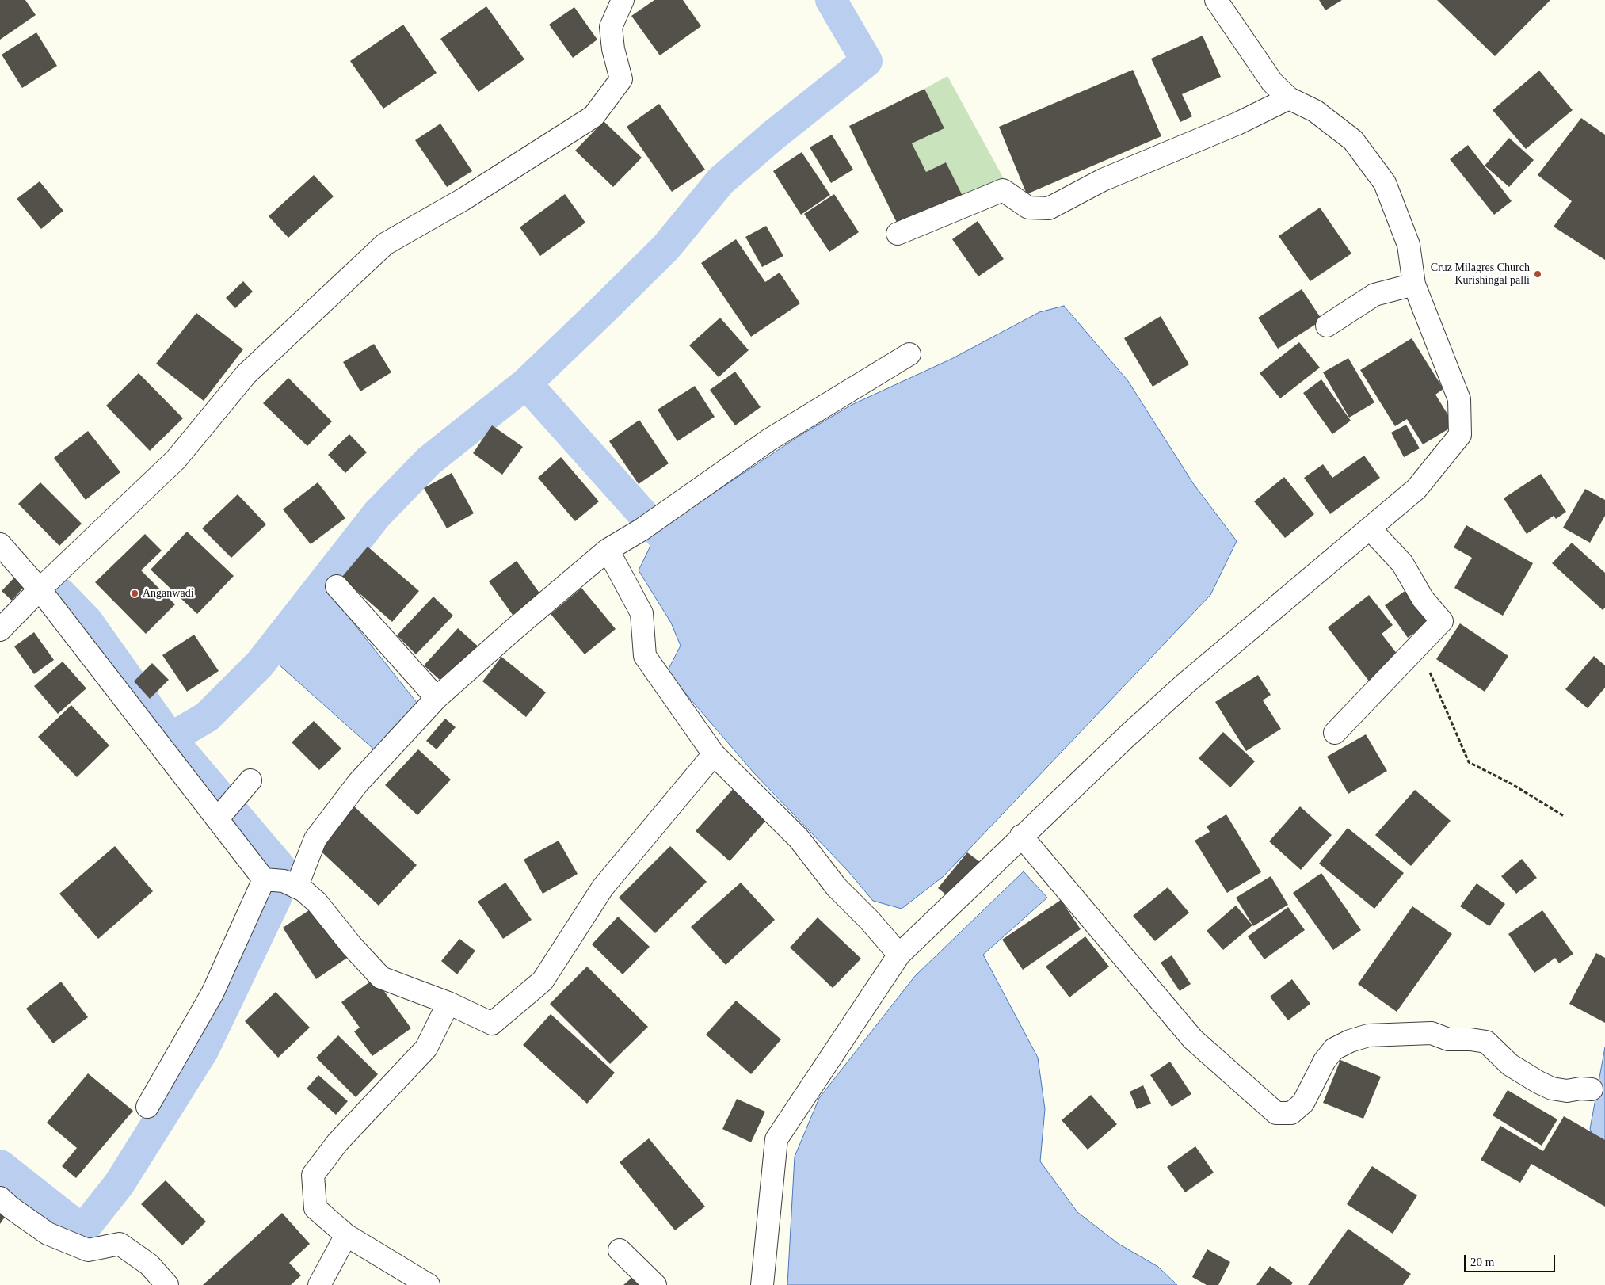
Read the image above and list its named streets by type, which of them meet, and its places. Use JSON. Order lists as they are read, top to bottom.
{
  "places": ["Cruz Milagres Church Kurishingal palli", "Anganwadi"],
  "scale_bar": "20 m"
}
